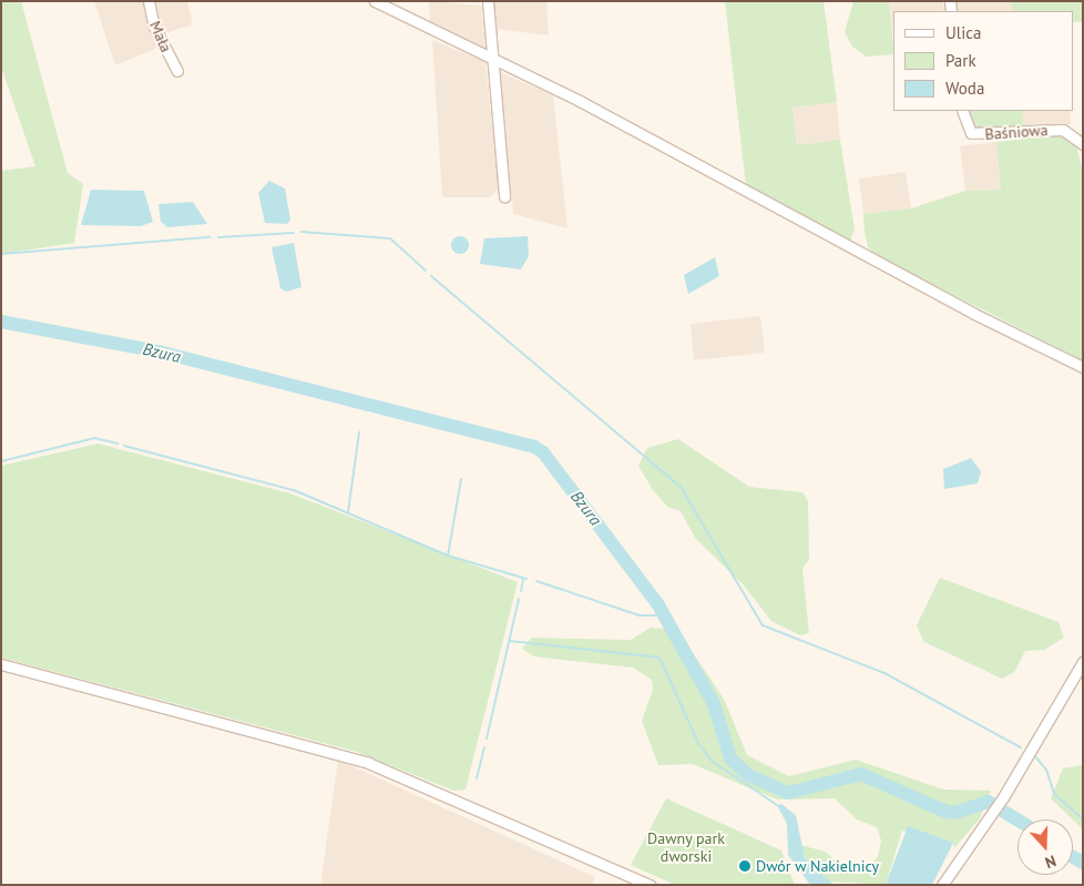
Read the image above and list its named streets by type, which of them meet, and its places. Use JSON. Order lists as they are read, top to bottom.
{
  "streets": {
    "street": ["Mała", "Baśniowa"]
  },
  "water": ["Bzura"],
  "parks": ["Dawny park dworski"],
  "places": ["Dwór w Nakielnicy"],
  "legend": ["Ulica", "Park", "Woda"],
  "north": "bottom"
}
